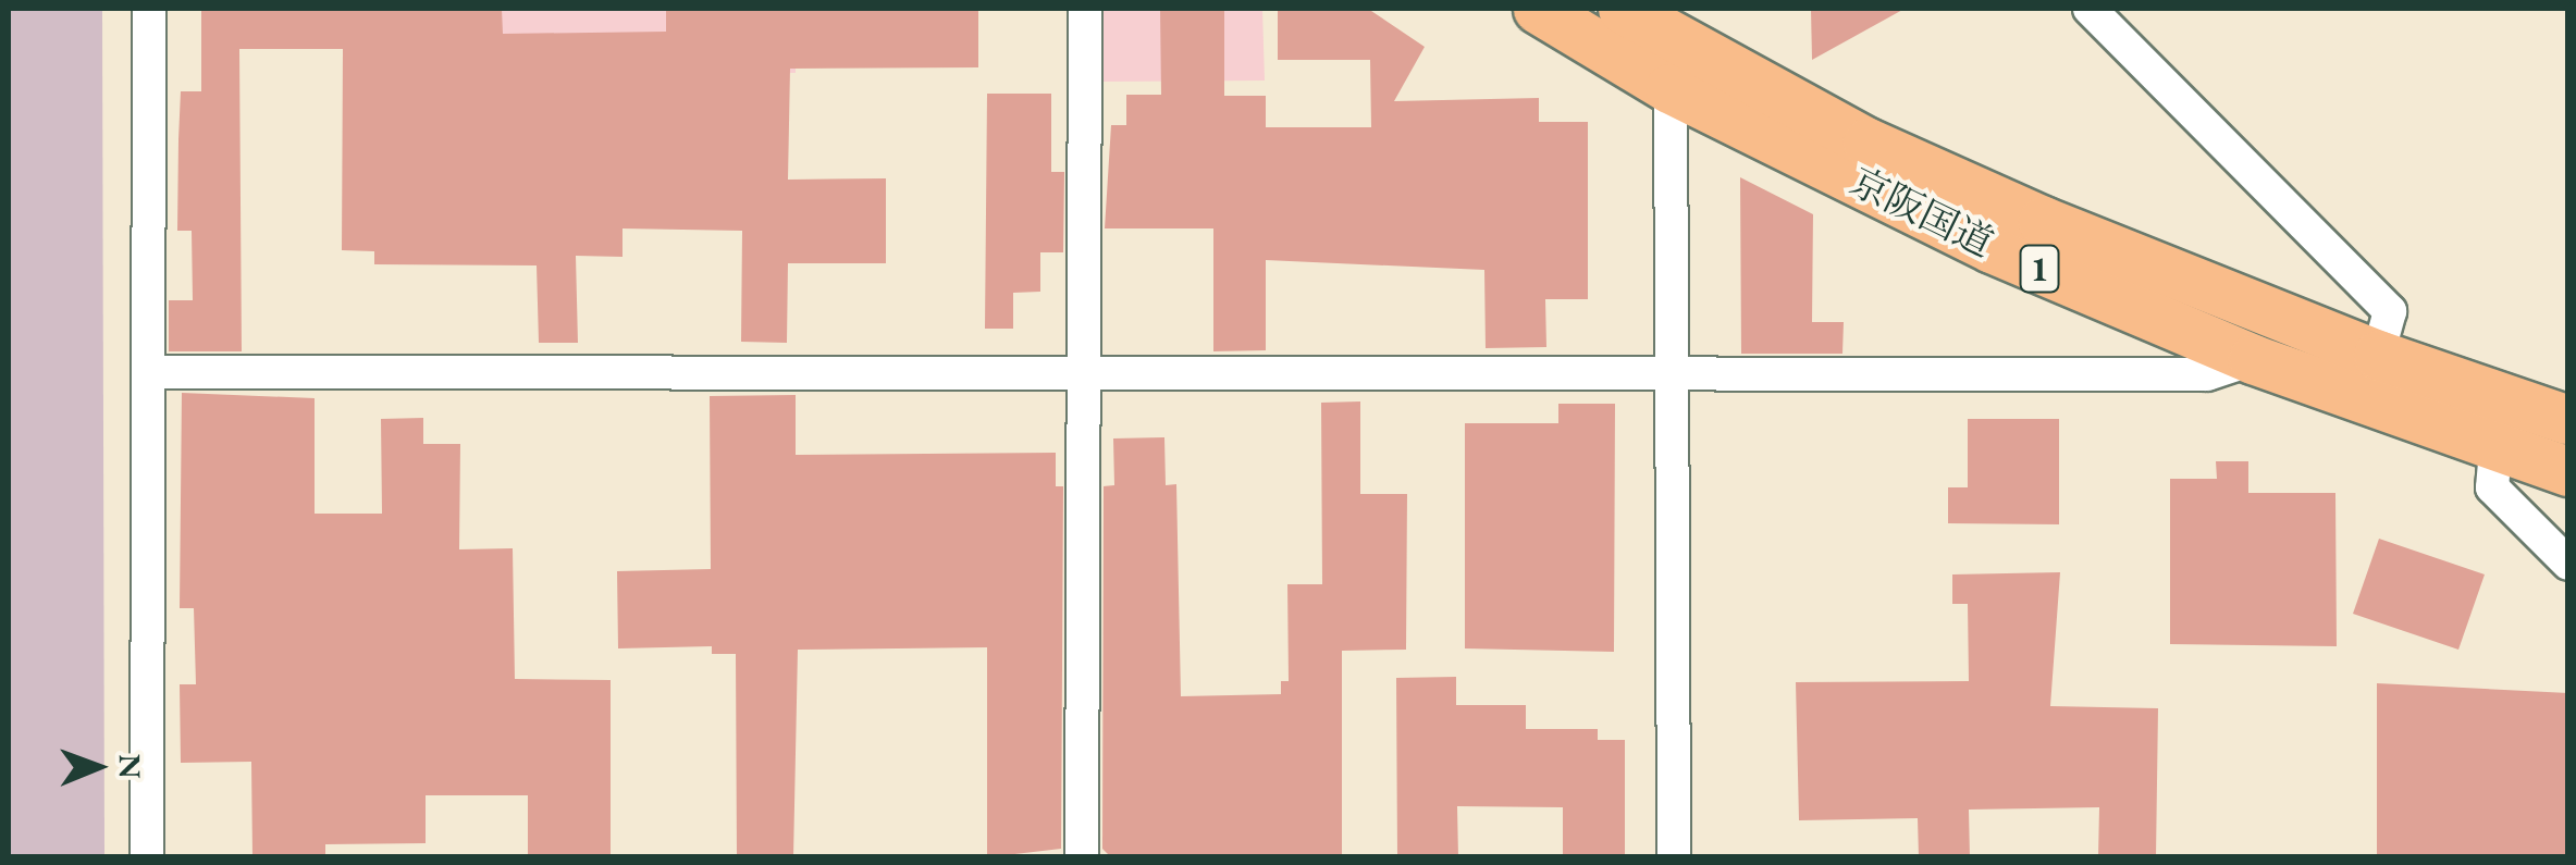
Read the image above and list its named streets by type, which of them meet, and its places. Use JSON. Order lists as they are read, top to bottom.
{
  "streets": {
    "highway": ["京阪国道", "1"]
  },
  "north": "right"
}
